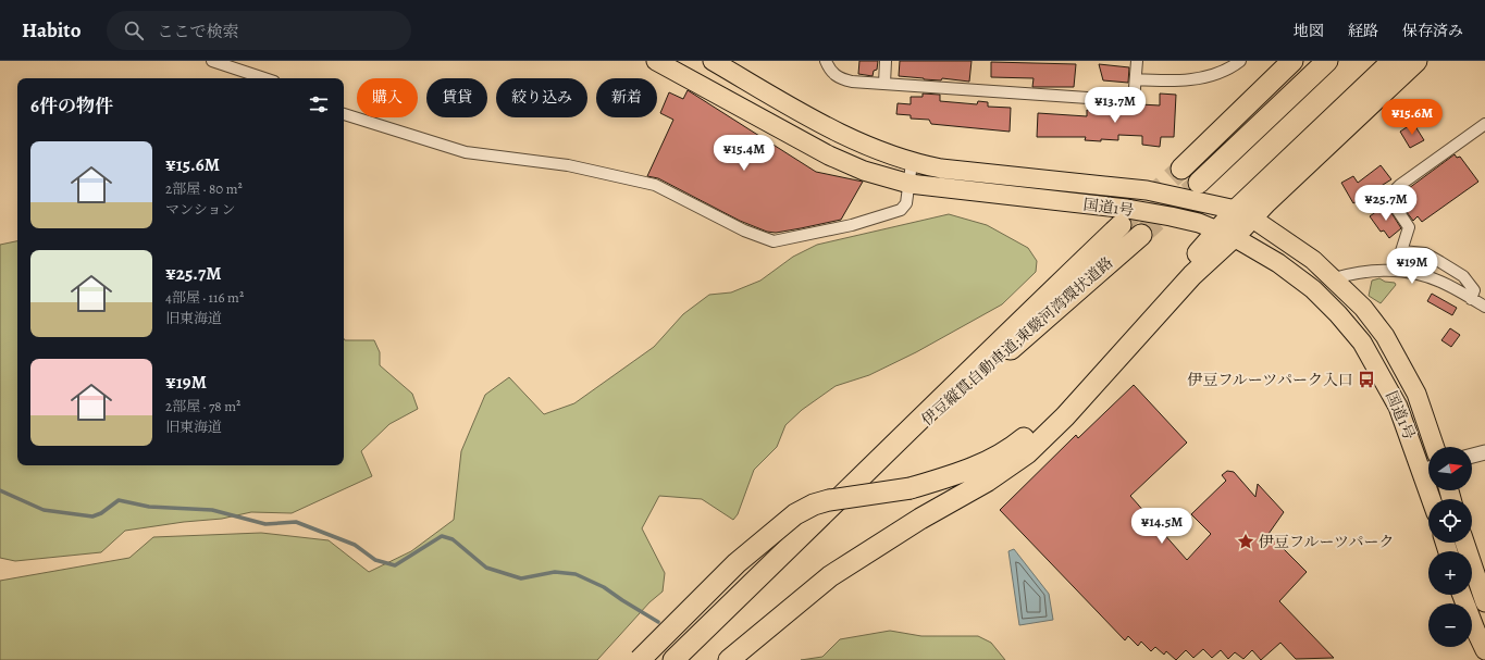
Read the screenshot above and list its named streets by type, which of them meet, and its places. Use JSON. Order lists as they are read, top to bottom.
{
  "streets": {
    "highway": ["国道1号", "伊豆縦貫自動車道;東駿河湾環状道路"]
  },
  "places": {
    "bus stop": ["伊豆フルーツパーク入口"],
    "place": ["伊豆フルーツパーク"]
  },
  "north": "right",
  "page": {
    "header": "Habito",
    "search": "ここで検索",
    "nav": ["地図", "経路", "保存済み"],
    "chip": [
      "購入",
      "賃貸",
      "絞り込み",
      "新着"
    ],
    "heading": "6件の物件",
    "price": [
      "¥13.7M",
      "¥15.6M",
      "¥15.4M",
      "¥25.7M",
      "¥19M",
      "¥14.5M"
    ],
    "list": [
      {
        "name": "¥15.6M",
        "note": "2部屋 · 80 m² · マンション"
      },
      {
        "name": "¥25.7M",
        "note": "4部屋 · 116 m² · 旧東海道"
      },
      {
        "name": "¥19M",
        "note": "2部屋 · 78 m² · 旧東海道"
      }
    ],
    "map_buttons": ["+", "−"]
  }
}
